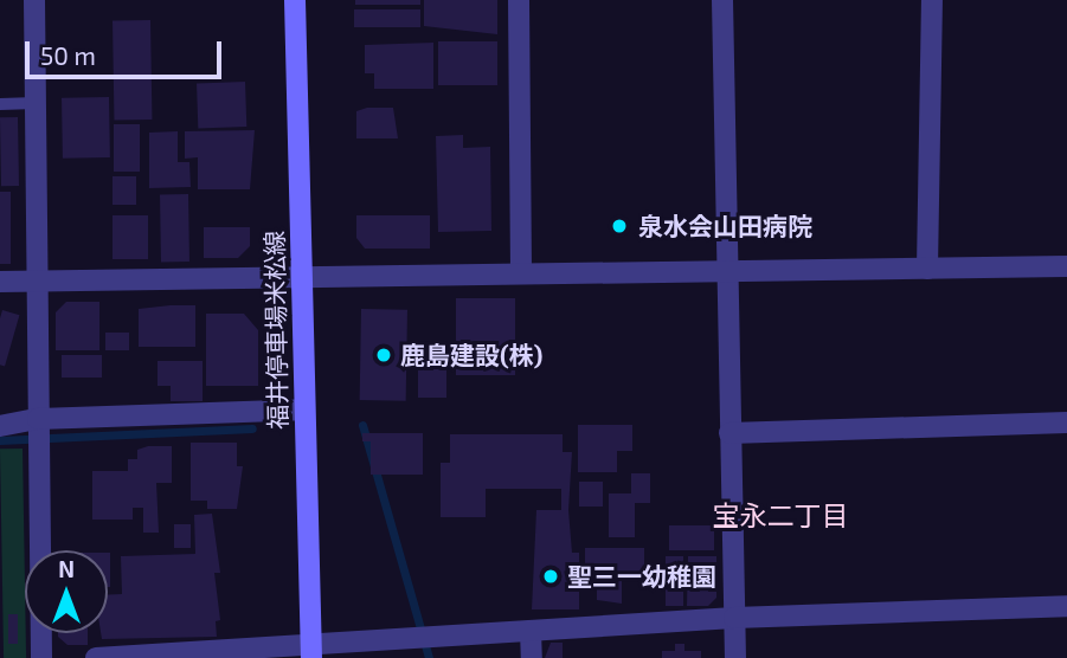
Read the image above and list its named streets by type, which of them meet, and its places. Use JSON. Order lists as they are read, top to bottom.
{
  "streets": {
    "main road": ["福井停車場米松線"]
  },
  "districts": ["宝永二丁目"],
  "places": ["泉水会山田病院", "鹿島建設(株)", "聖三一幼稚園"],
  "scale_bar": "50 m",
  "north": "top"
}
